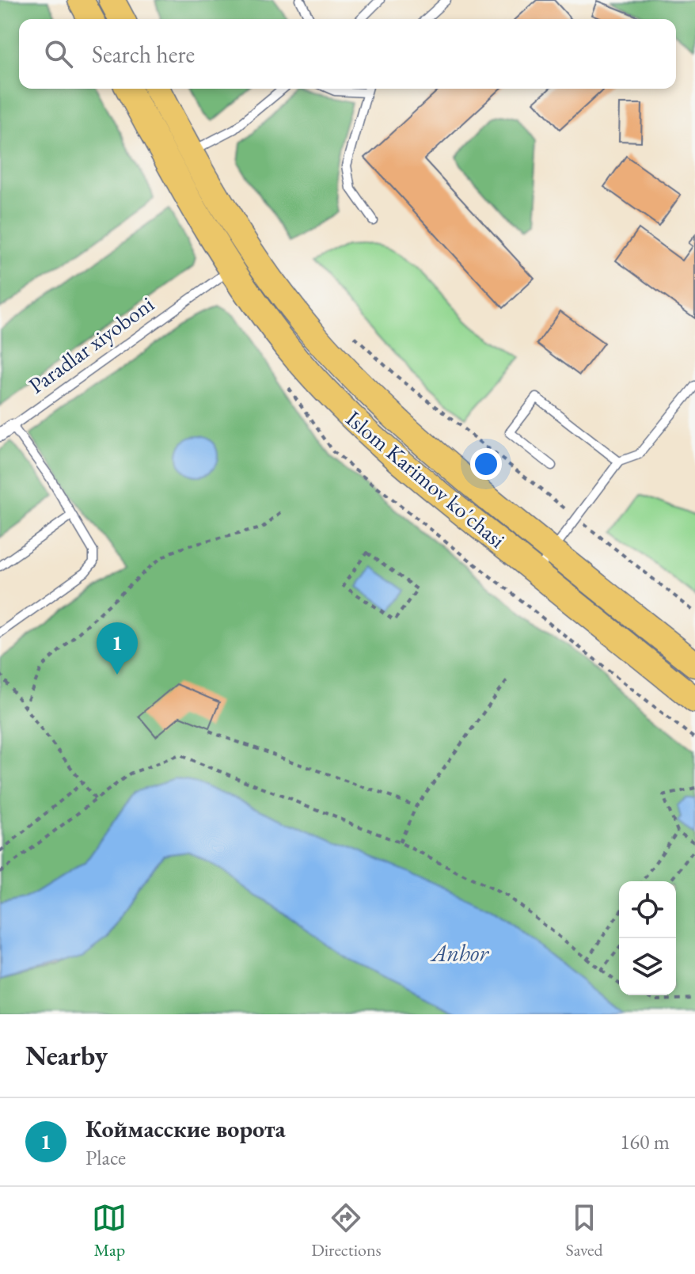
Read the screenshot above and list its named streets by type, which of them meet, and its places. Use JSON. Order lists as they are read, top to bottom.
{
  "streets": {
    "main road": ["Islom Karimov ko'chasi"],
    "street": ["Paradlar xiyoboni"]
  },
  "crossings": [
    ["Paradlar xiyoboni", "Islom Karimov ko'chasi"]
  ],
  "water": ["Anhor"],
  "page": {
    "search": "Search here",
    "pins": "1",
    "heading": "Nearby",
    "list": [
      {
        "mark": "1",
        "name": "Коймасские ворота",
        "note": "Place",
        "value": "160 m"
      }
    ],
    "nav": ["Map", "Directions", "Saved"]
  }
}
